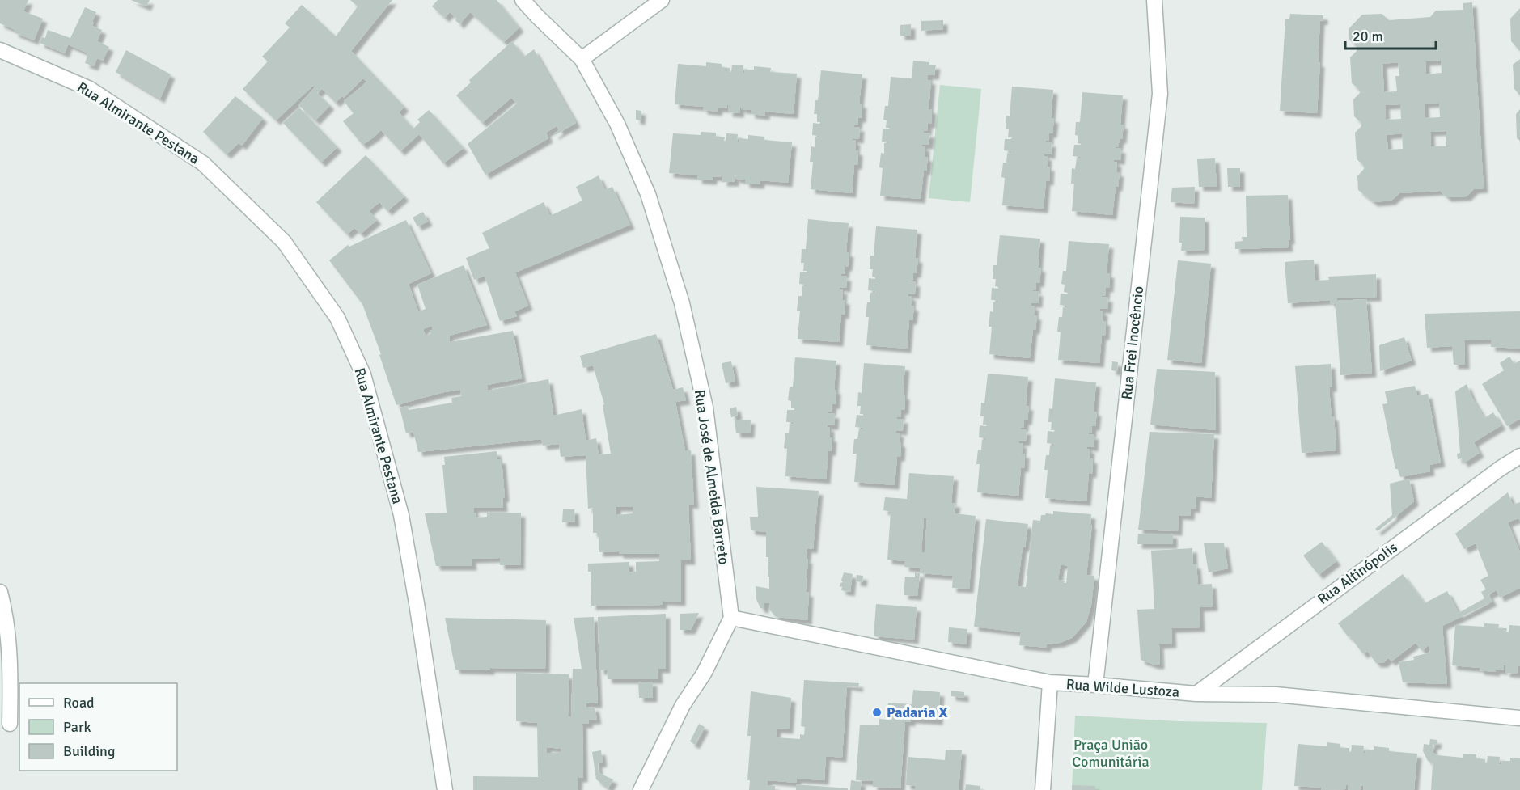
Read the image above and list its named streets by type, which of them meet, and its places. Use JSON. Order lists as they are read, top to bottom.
{
  "streets": {
    "street": [
      "Rua Almirante Pestana",
      "Rua Frei Inocêncio",
      "Rua José de Almeida Barreto",
      "Rua Altinópolis",
      "Rua Wilde Lustoza"
    ]
  },
  "crossings": [
    ["Rua Frei Inocêncio", "Rua Wilde Lustoza"],
    ["Rua José de Almeida Barreto", "Rua Wilde Lustoza"],
    ["Rua Altinópolis", "Rua Wilde Lustoza"]
  ],
  "parks": ["Praça União Comunitária"],
  "places": ["Padaria X"],
  "legend": ["Road", "Park", "Building"],
  "scale_bar": "20 m"
}
